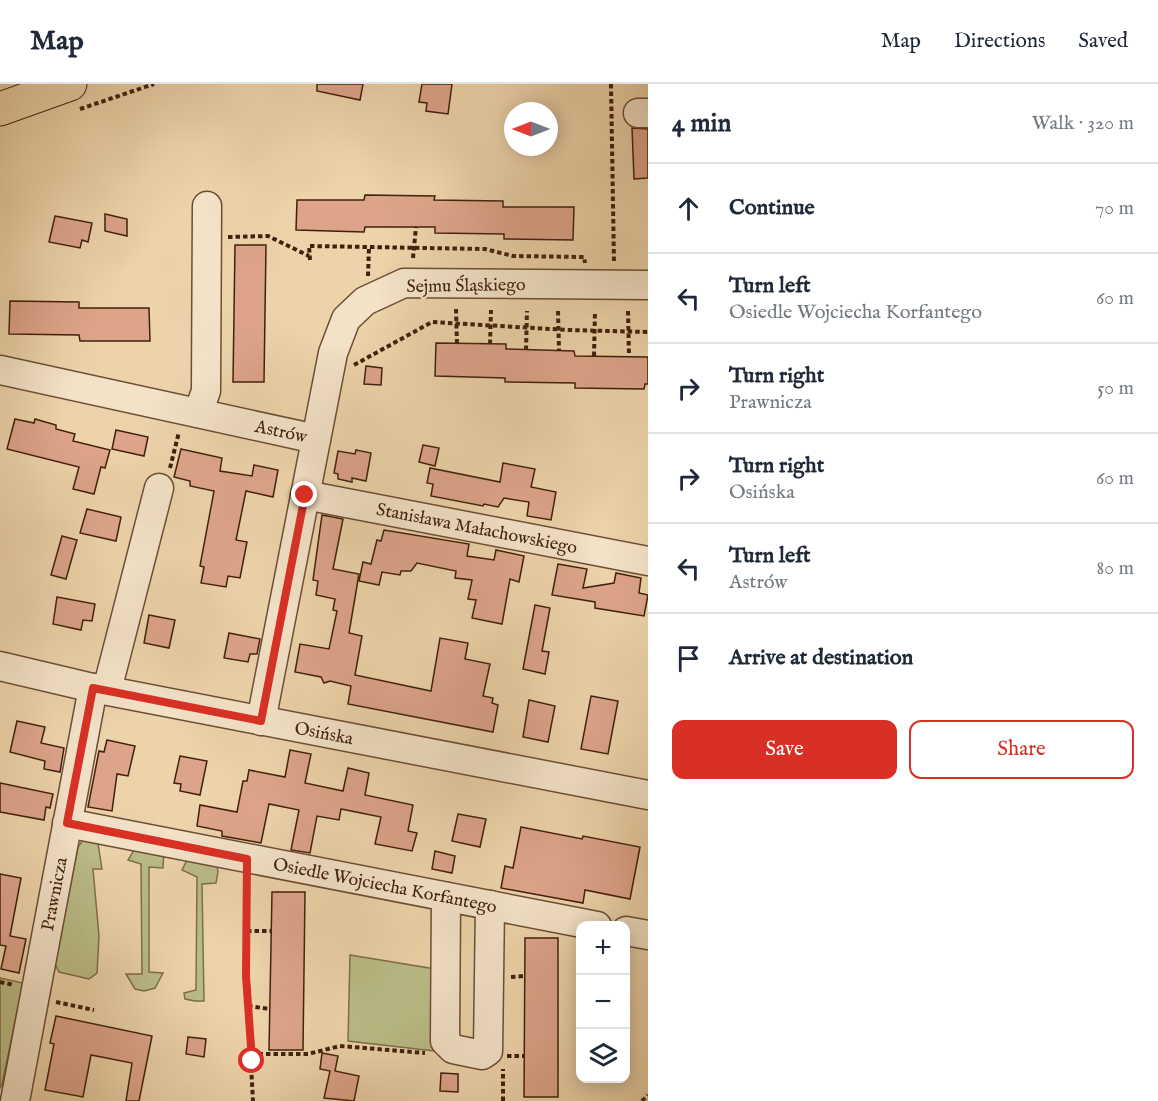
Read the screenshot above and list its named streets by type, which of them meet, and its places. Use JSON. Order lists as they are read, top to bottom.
{
  "streets": {
    "street": [
      "Sejmu Śląskiego",
      "Astrów",
      "Stanisława Małachowskiego",
      "Osińska",
      "Osiedle Wojciecha Korfantego",
      "Prawnicza"
    ]
  },
  "crossings": [
    ["Sejmu Śląskiego", "Astrów"],
    ["Astrów", "Stanisława Małachowskiego"],
    ["Astrów", "Osińska"],
    ["Osińska", "Prawnicza"],
    ["Osiedle Wojciecha Korfantego", "Prawnicza"]
  ],
  "north": "left",
  "page": {
    "header": "Map",
    "nav": ["Map", "Directions", "Saved"],
    "heading": ["4 min", "Walk · 320 m"],
    "list": [
      ["Continue", "70 m"],
      ["Turn left", "Osiedle Wojciecha Korfantego", "60 m"],
      ["Turn right", "Prawnicza", "50 m"],
      ["Turn right", "Osińska", "60 m"],
      ["Turn left", "Astrów", "80 m"],
      "Arrive at destination"
    ],
    "buttons": ["Save", "Share"],
    "map_buttons": ["+", "−"]
  }
}
